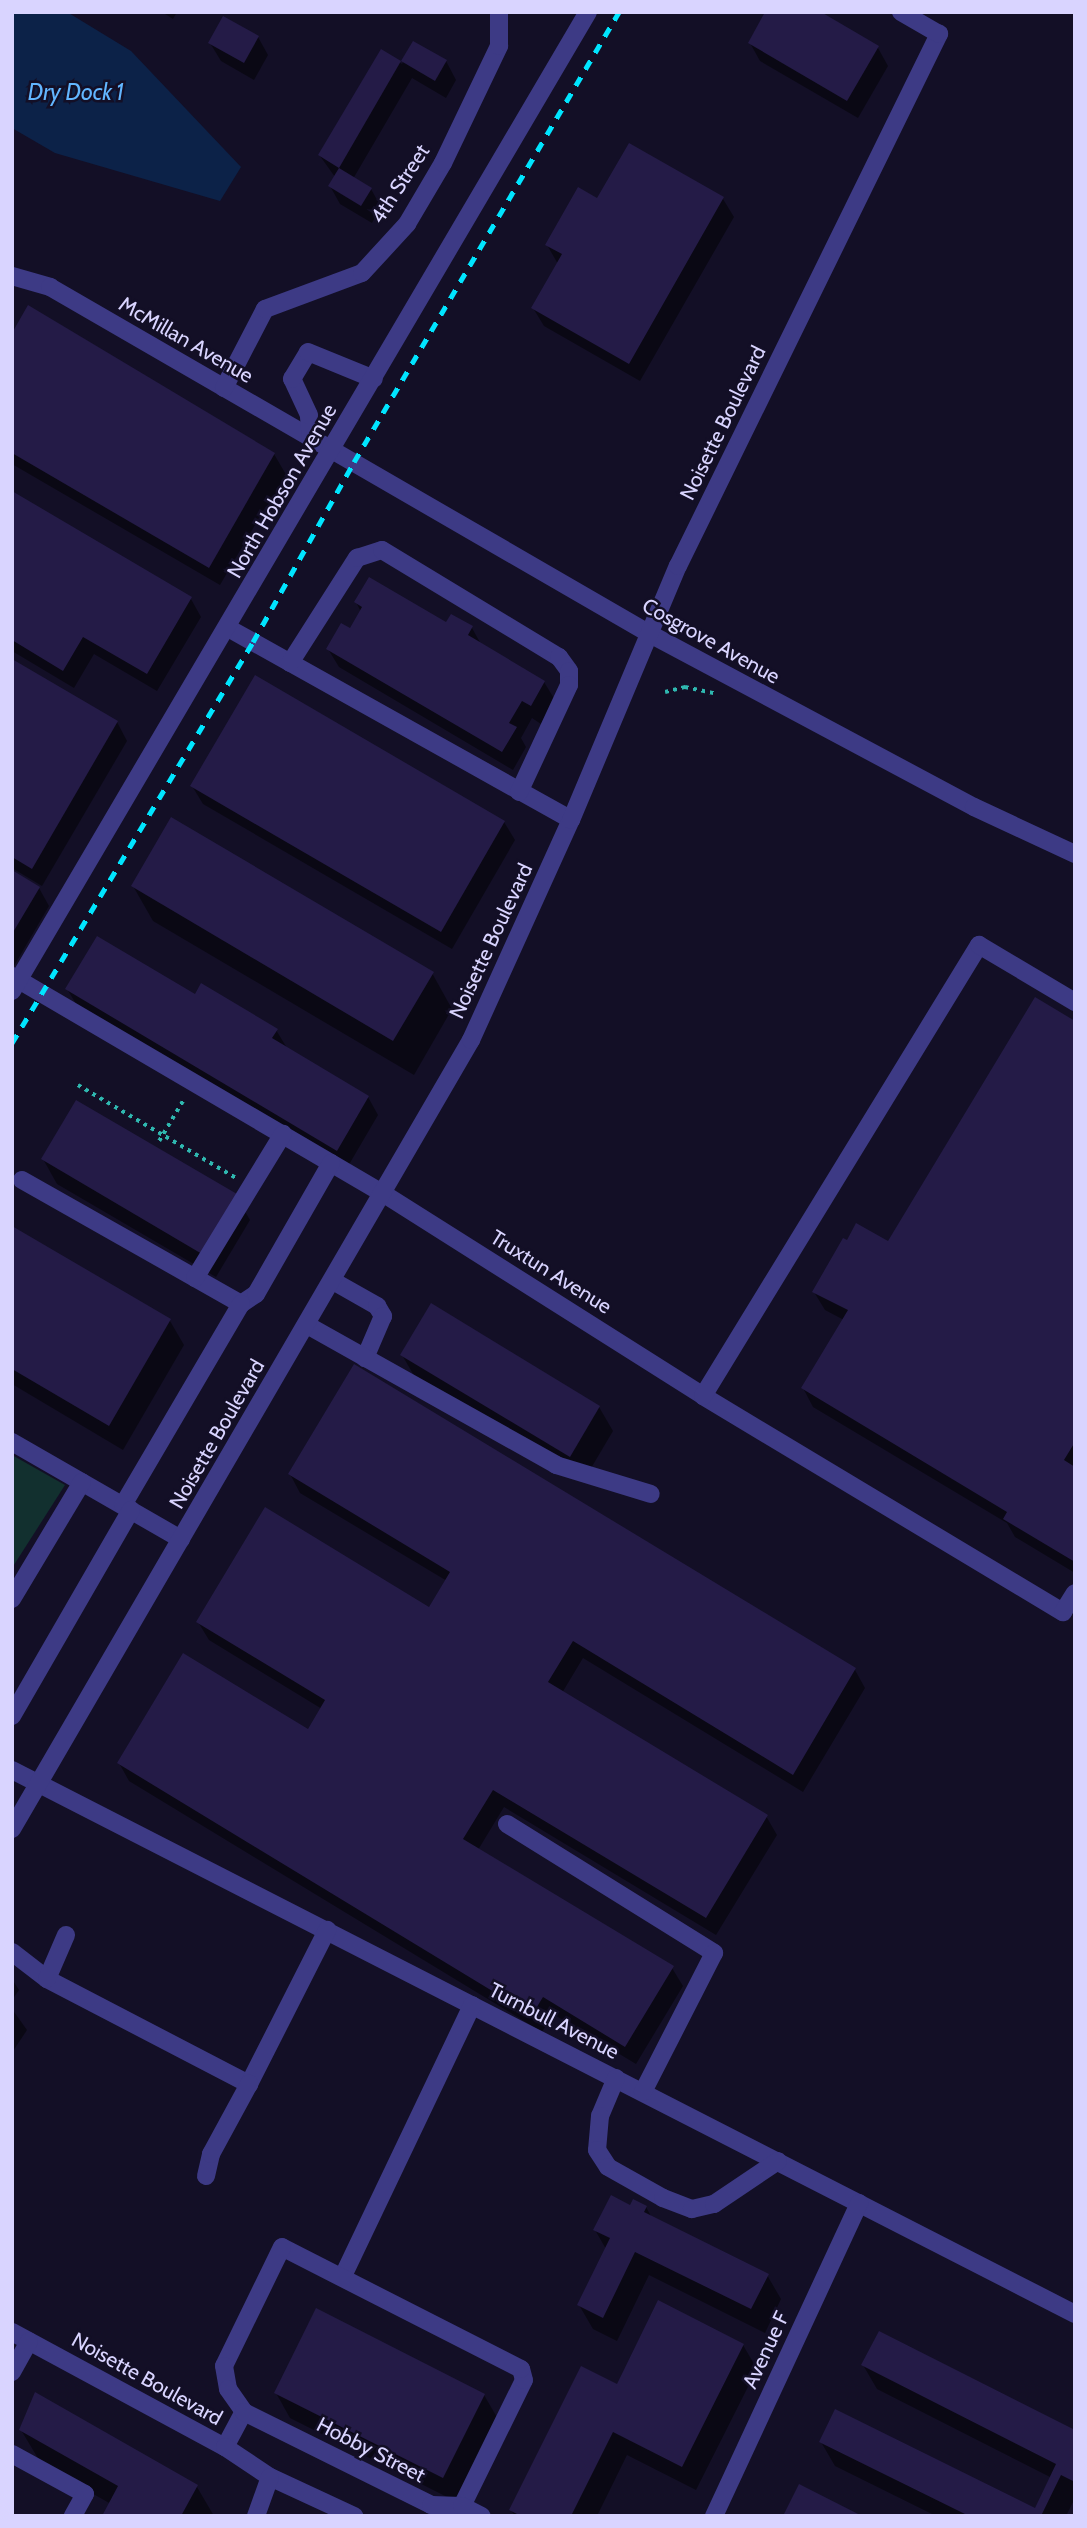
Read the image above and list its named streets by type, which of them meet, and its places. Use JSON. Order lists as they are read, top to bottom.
{
  "streets": {
    "street": [
      "4th Street",
      "McMillan Avenue",
      "Noisette Boulevard",
      "North Hobson Avenue",
      "Cosgrove Avenue",
      "Truxtun Avenue",
      "Turnbull Avenue",
      "Avenue F",
      "Hobby Street"
    ]
  },
  "crossings": [
    ["4th Street", "McMillan Avenue"],
    ["McMillan Avenue", "North Hobson Avenue"],
    ["McMillan Avenue", "Cosgrove Avenue"],
    ["Noisette Boulevard", "Cosgrove Avenue"],
    ["Noisette Boulevard", "Truxtun Avenue"],
    ["Noisette Boulevard", "Turnbull Avenue"],
    ["Noisette Boulevard", "Hobby Street"],
    ["North Hobson Avenue", "Cosgrove Avenue"],
    ["North Hobson Avenue", "Truxtun Avenue"],
    ["Turnbull Avenue", "Avenue F"]
  ],
  "water": ["Dry Dock 1"]
}
